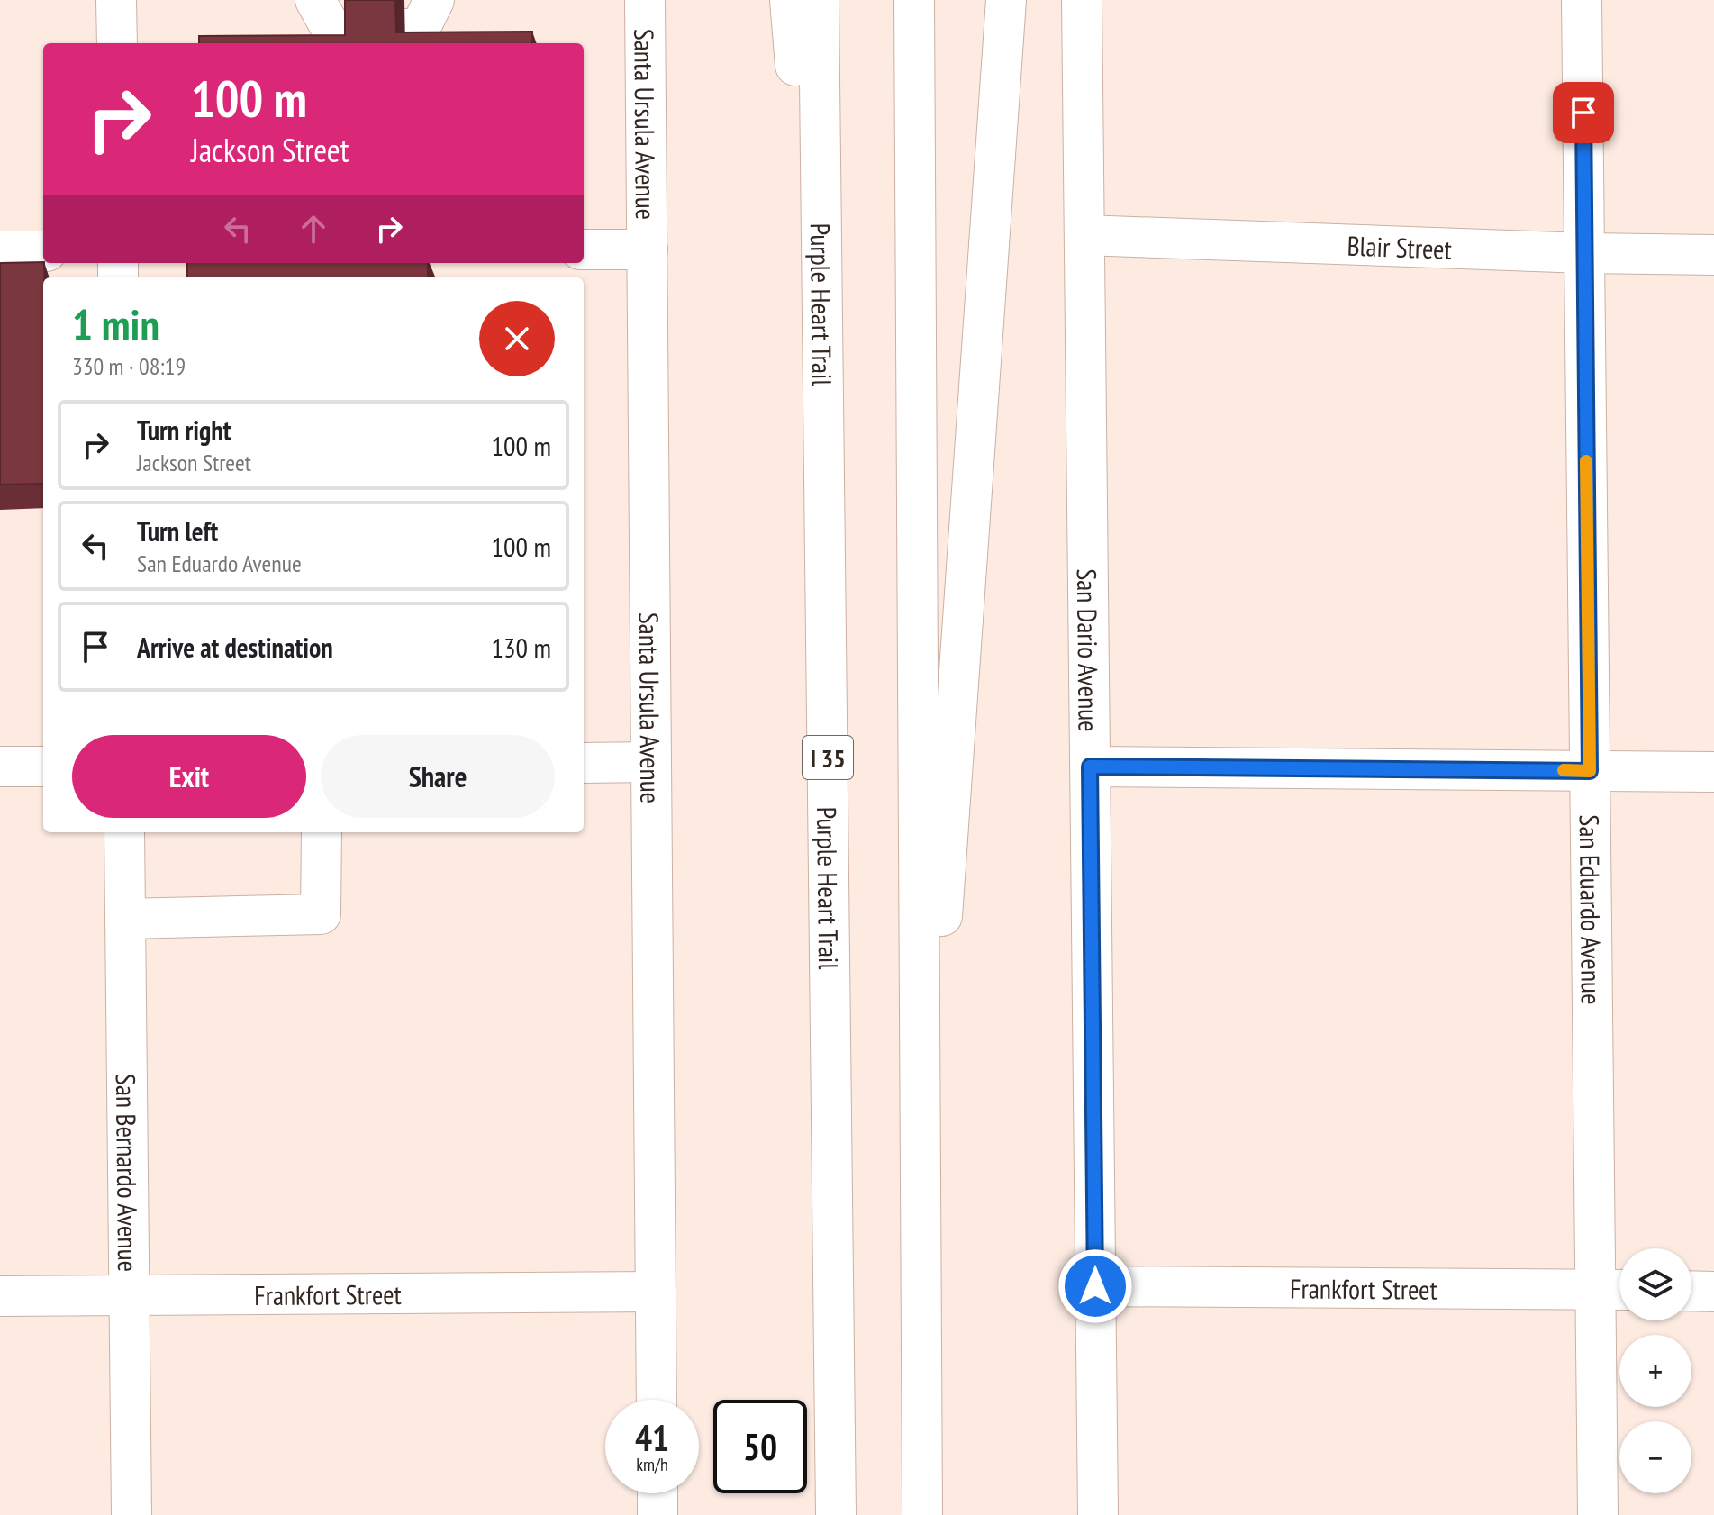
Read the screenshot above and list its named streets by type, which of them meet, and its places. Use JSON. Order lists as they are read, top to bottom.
{
  "streets": {
    "main road": [
      "Santa Ursula Avenue",
      "Blair Street",
      "Purple Heart Trail",
      "San Dario Avenue",
      "I 35",
      "San Eduardo Avenue",
      "San Bernardo Avenue",
      "Frankfort Street"
    ]
  },
  "crossings": [
    ["Santa Ursula Avenue", "Frankfort Street"],
    ["Blair Street", "San Dario Avenue"],
    ["Blair Street", "San Eduardo Avenue"],
    ["San Dario Avenue", "Frankfort Street"],
    ["San Eduardo Avenue", "Frankfort Street"],
    ["San Bernardo Avenue", "Frankfort Street"]
  ],
  "page": {
    "turn": ["100 m", "Jackson Street"],
    "heading": ["1 min", "330 m · 08:19"],
    "list": [
      {
        "name": "Turn right",
        "note": "Jackson Street",
        "value": "100 m"
      },
      {
        "name": "Turn left",
        "note": "San Eduardo Avenue",
        "value": "100 m"
      },
      {
        "name": "Arrive at destination",
        "value": "130 m"
      }
    ],
    "buttons": ["Exit", "Share"],
    "map_buttons": ["+", "−"],
    "speed": "41 km/h",
    "limit": "50"
  }
}
